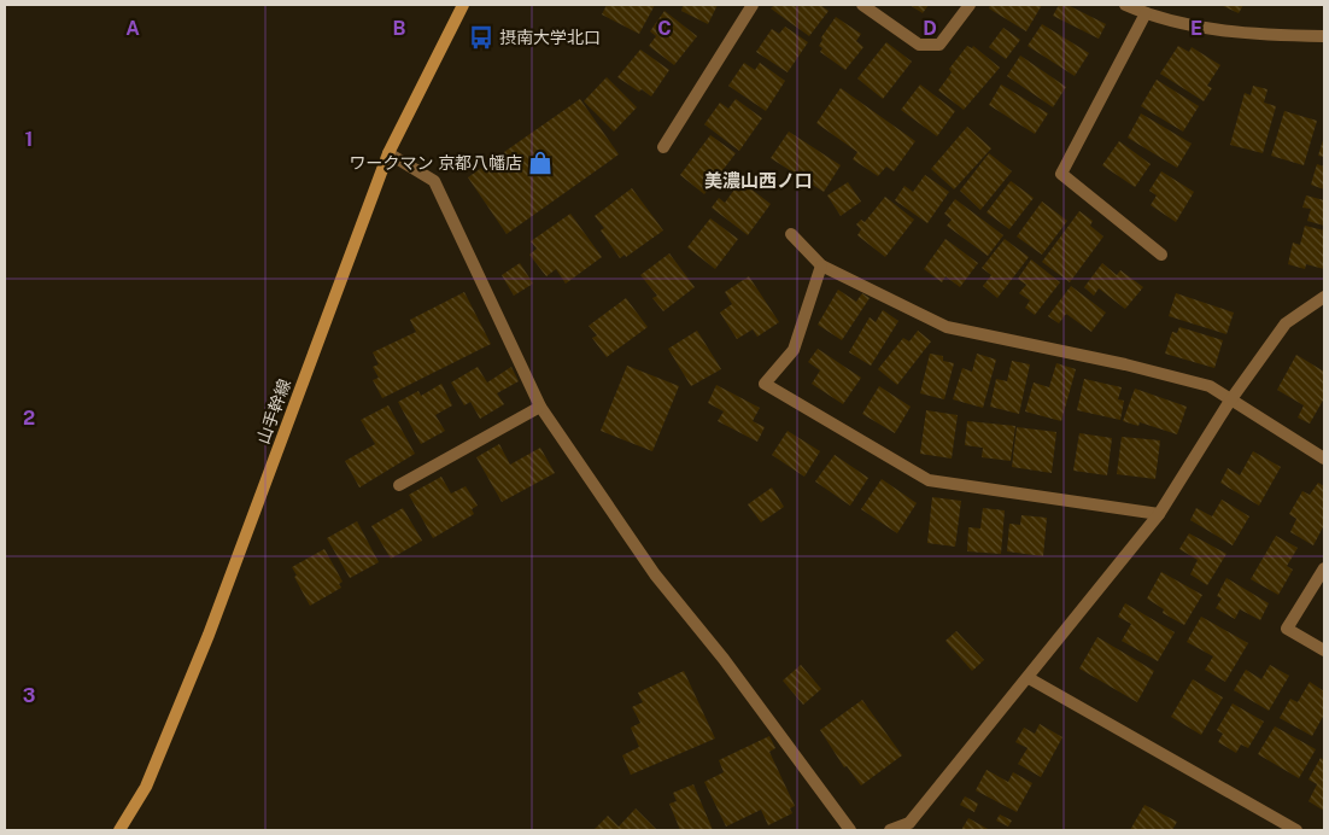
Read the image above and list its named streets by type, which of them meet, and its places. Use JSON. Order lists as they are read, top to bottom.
{
  "streets": {
    "main road": ["山手幹線"]
  },
  "districts": ["美濃山西ノ口"],
  "places": {
    "bus stop": ["摂南大学北口"],
    "shop": ["ワークマン 京都八幡店"]
  },
  "grid": {
    "columns": [
      "A",
      "B",
      "C",
      "D",
      "E"
    ],
    "rows": ["1", "2", "3"]
  }
}
